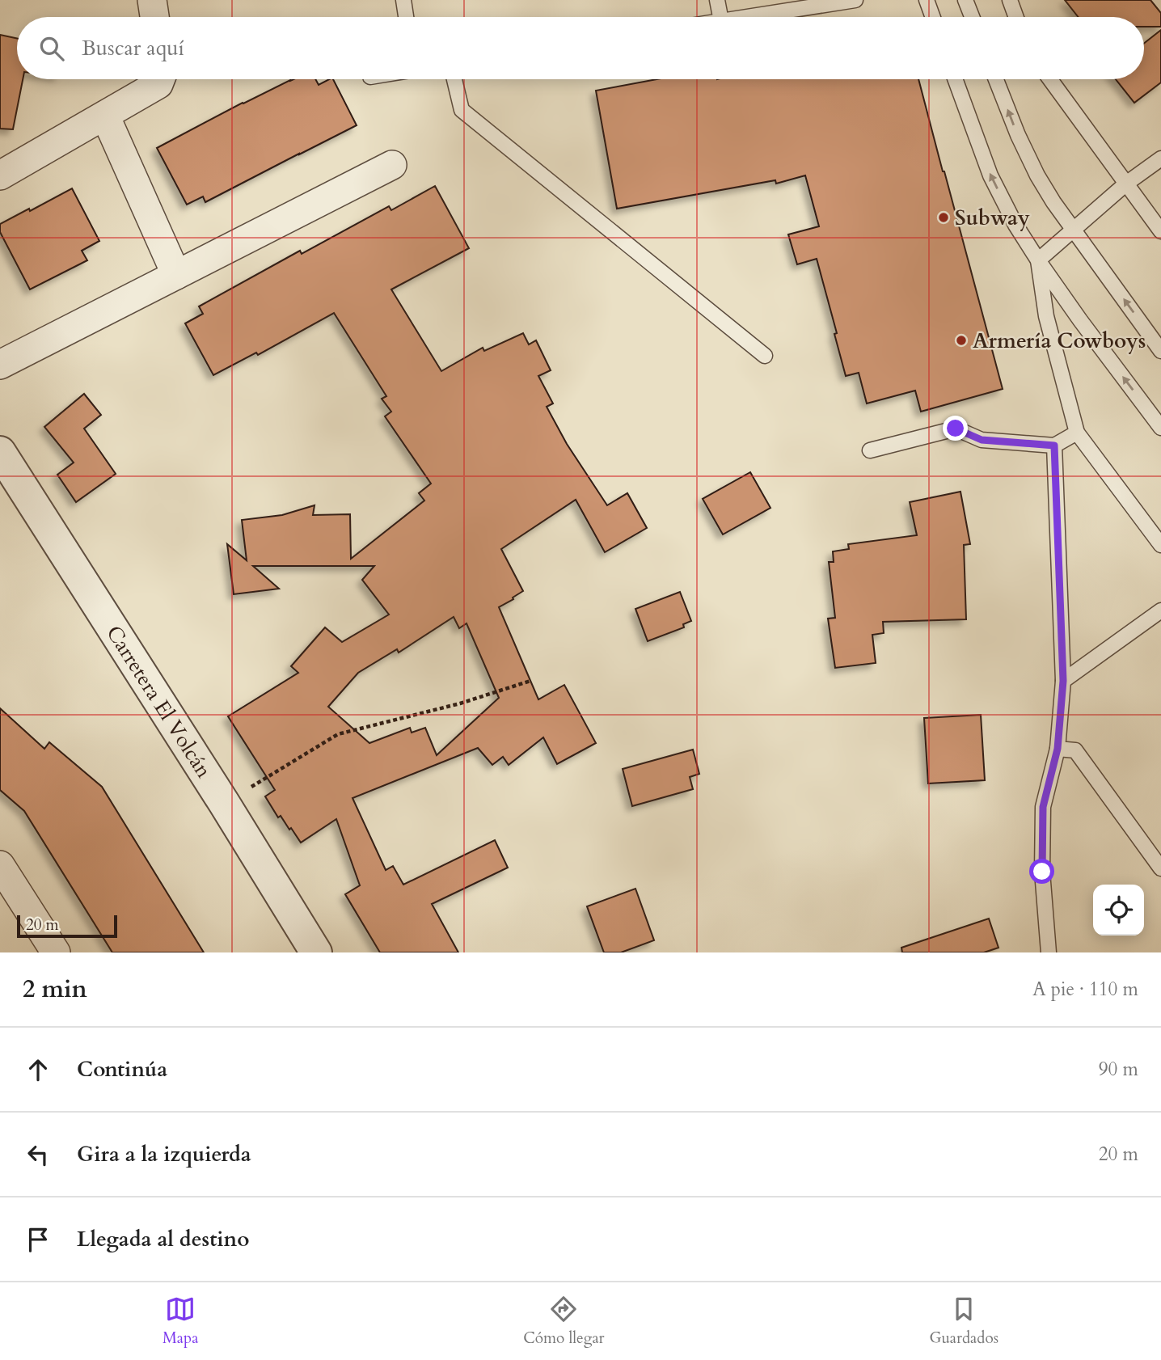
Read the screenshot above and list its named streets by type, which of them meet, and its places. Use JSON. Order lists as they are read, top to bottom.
{
  "streets": {
    "street": ["Carretera El Volcán"]
  },
  "places": ["Subway", "Armería Cowboys"],
  "scale_bar": "20 m",
  "page": {
    "search": "Buscar aquí",
    "scale": "20 m",
    "heading": ["2 min", "A pie · 110 m"],
    "list": [
      ["Continúa", "90 m"],
      ["Gira a la izquierda", "20 m"],
      "Llegada al destino"
    ],
    "nav": ["Mapa", "Cómo llegar", "Guardados"]
  }
}
